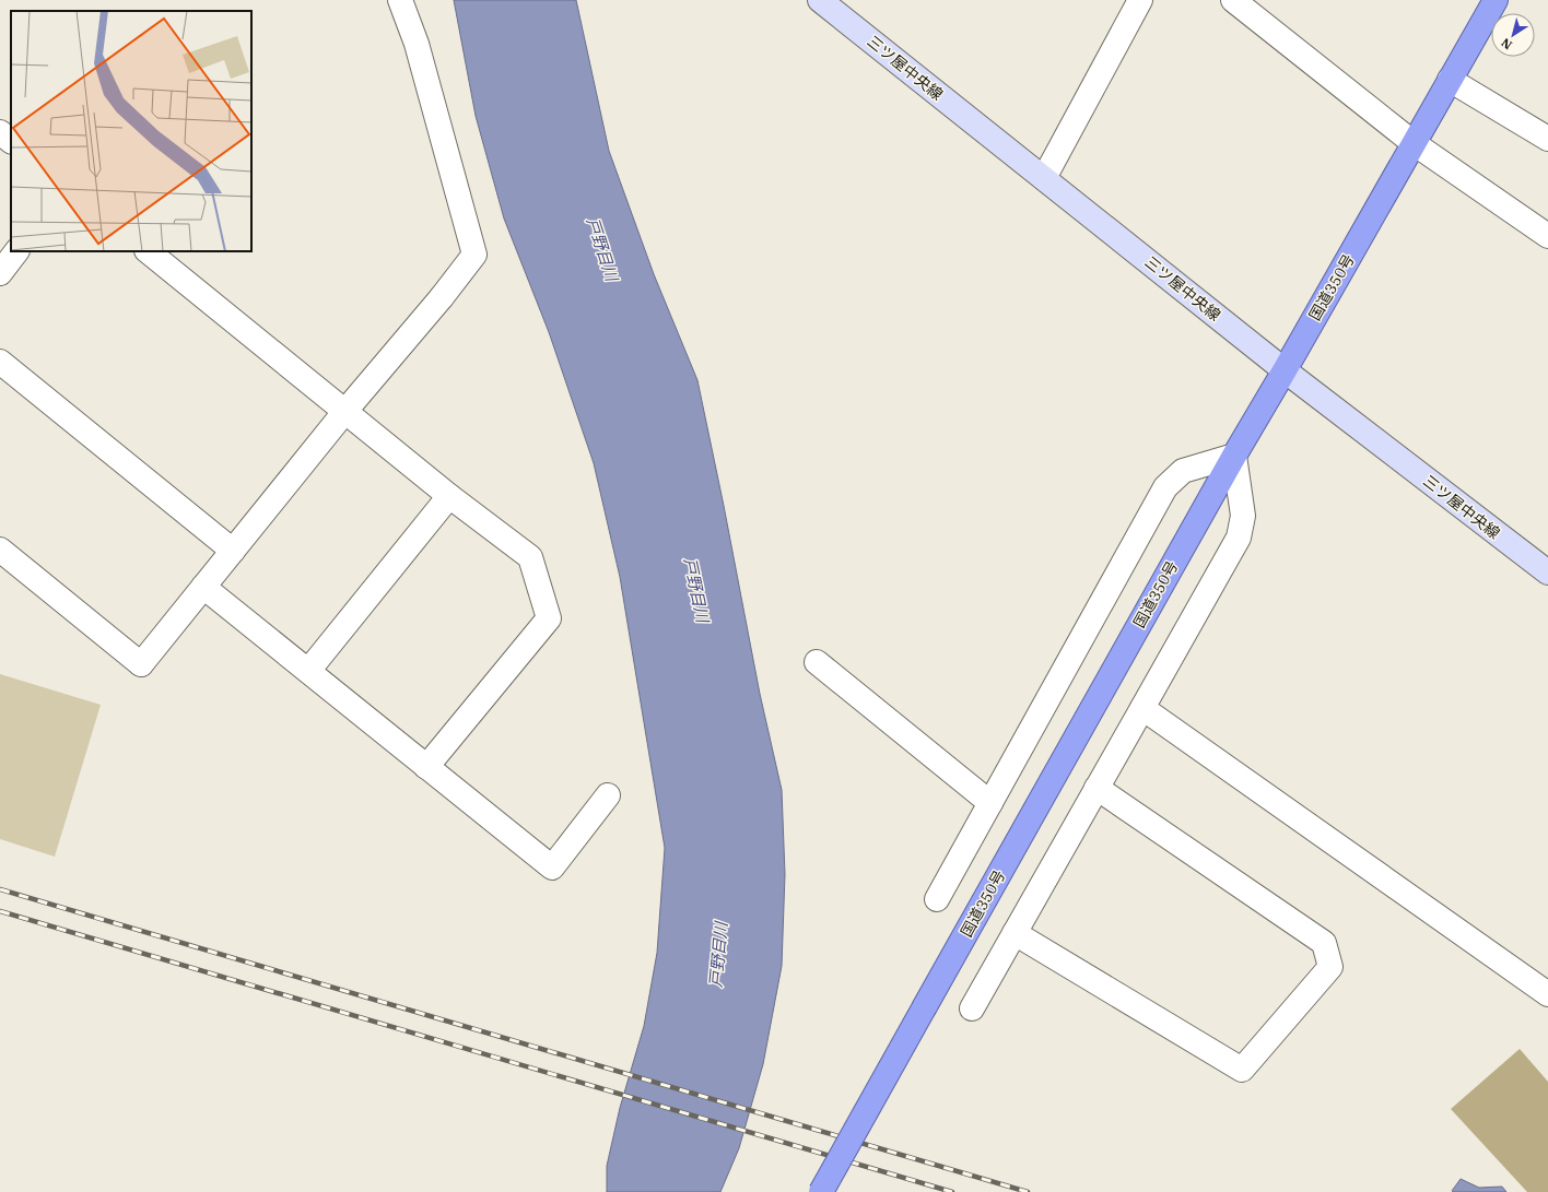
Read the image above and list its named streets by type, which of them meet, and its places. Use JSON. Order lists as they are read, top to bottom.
{
  "streets": {
    "highway": ["国道350号"],
    "main road": ["三ツ屋中央線"]
  },
  "crossings": [
    ["三ツ屋中央線", "国道350号"]
  ],
  "water": ["戸野目川"],
  "north": "bottom left"
}
